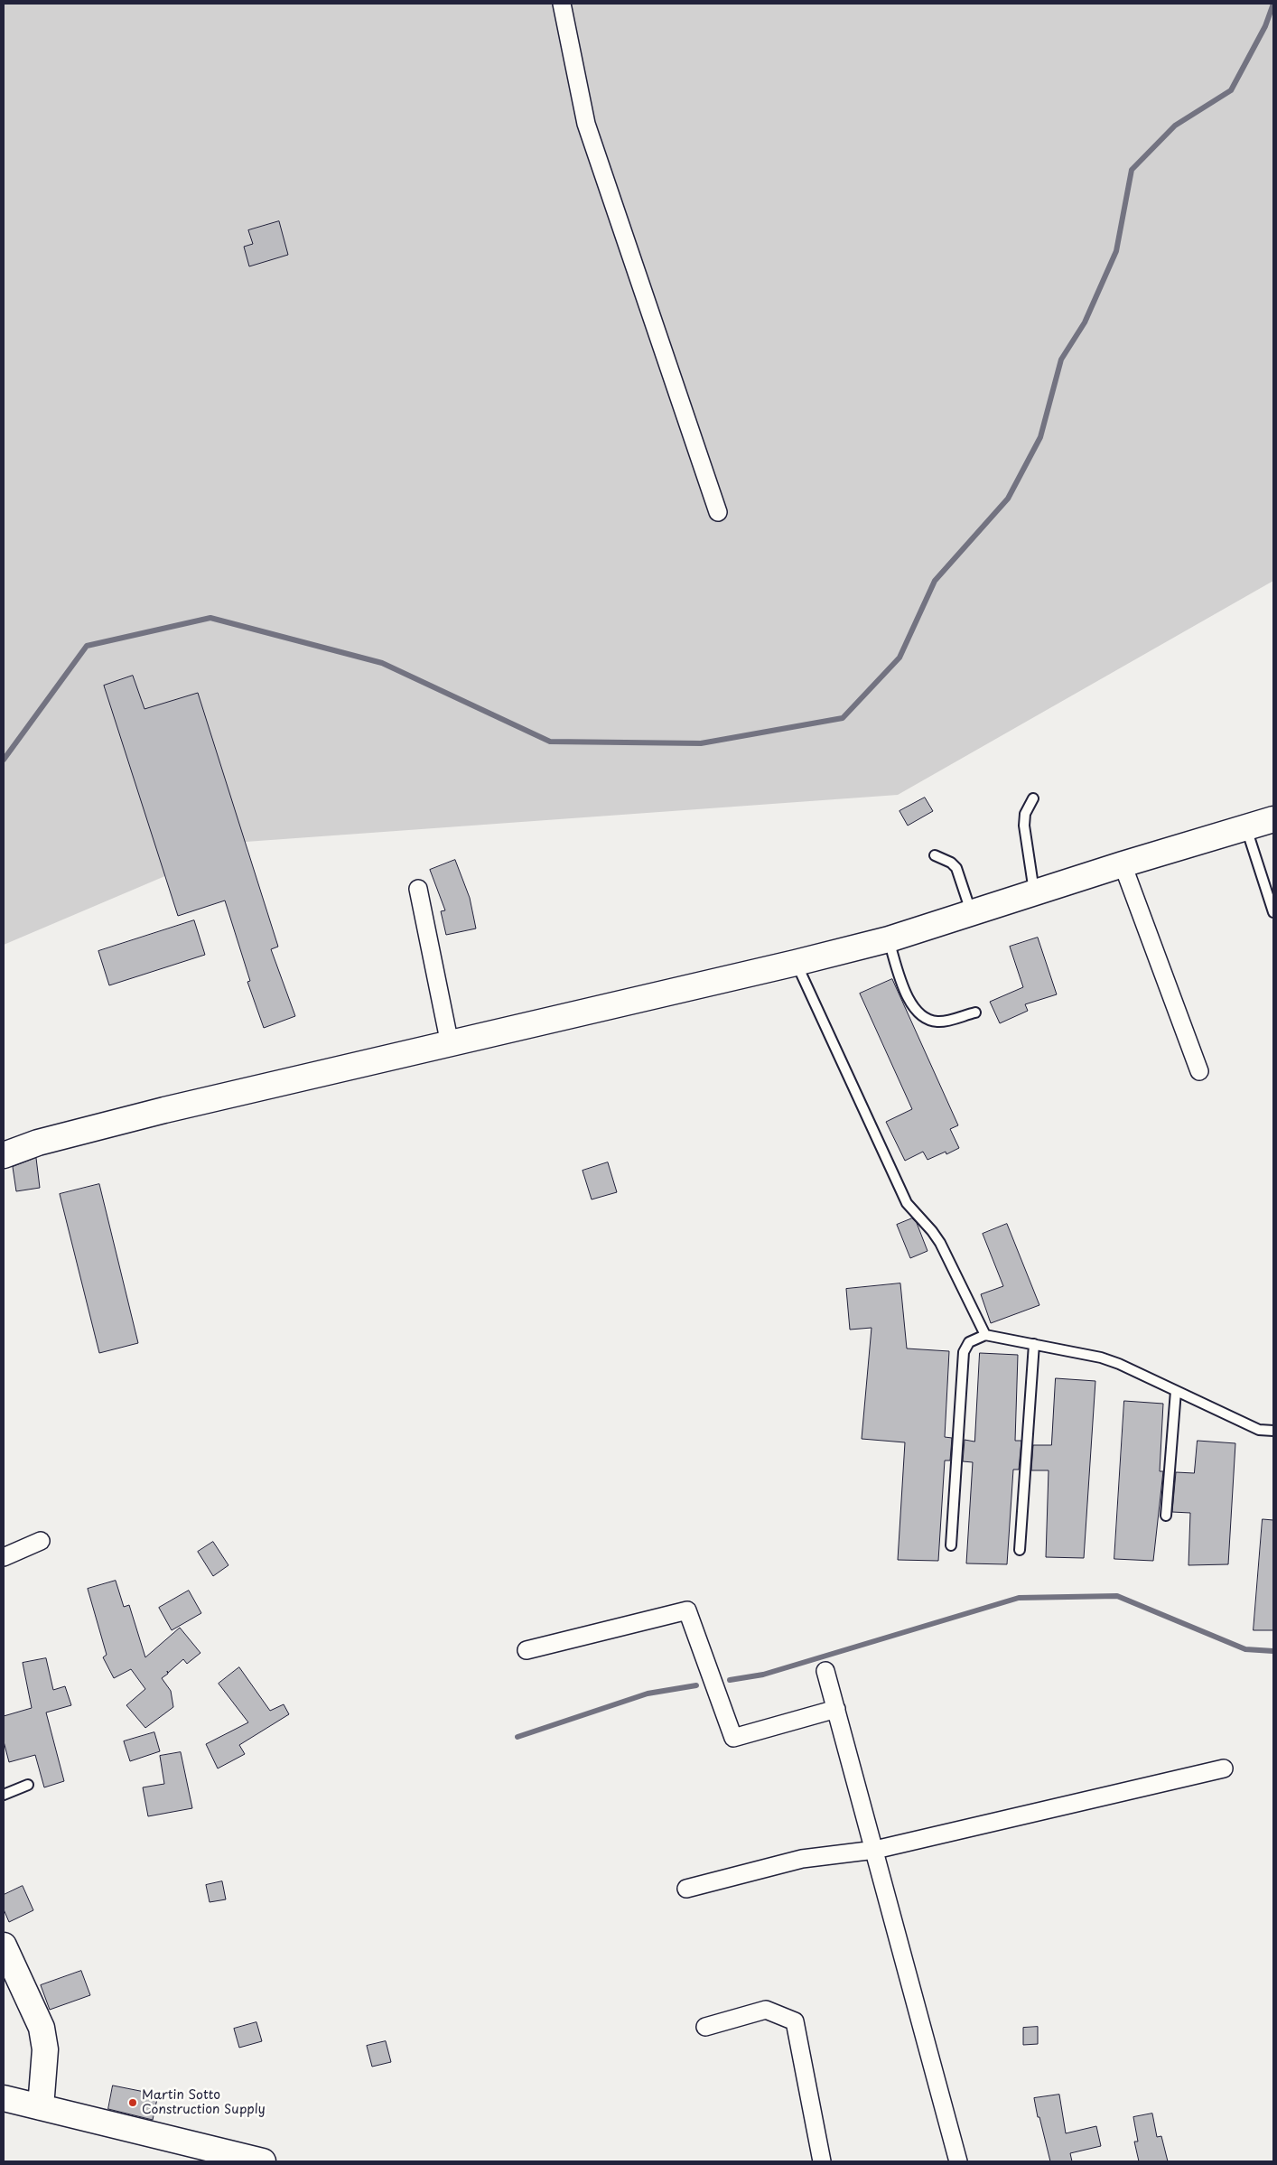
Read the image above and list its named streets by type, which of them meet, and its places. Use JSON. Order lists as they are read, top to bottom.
{
  "places": ["Martin Sotto Construction Supply"]
}
